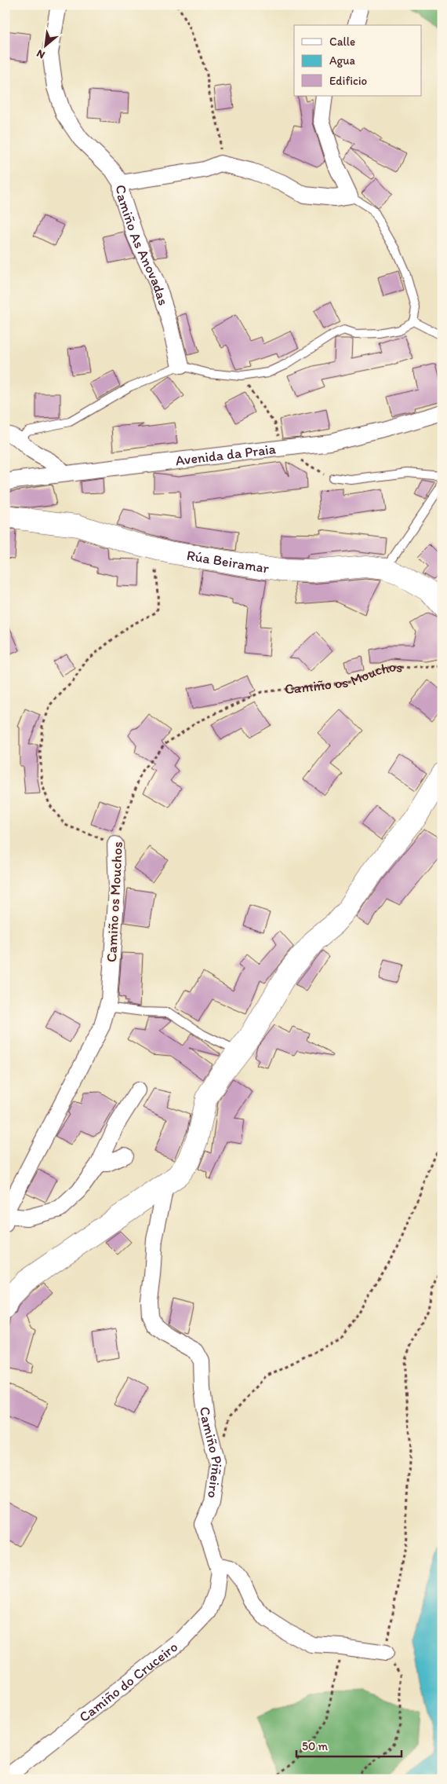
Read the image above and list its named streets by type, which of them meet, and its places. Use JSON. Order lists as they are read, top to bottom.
{
  "streets": {
    "street": [
      "Camiño As Anovadas",
      "Avenida da Praia",
      "Rúa Beiramar",
      "Camiño os Mouchos",
      "Camiño Piñeiro",
      "Camiño do Cruceiro"
    ]
  },
  "crossings": [
    ["Camiño Piñeiro", "Camiño do Cruceiro"]
  ],
  "legend": ["Calle", "Agua", "Edificio"],
  "scale_bar": "50 m",
  "north": "bottom left"
}
